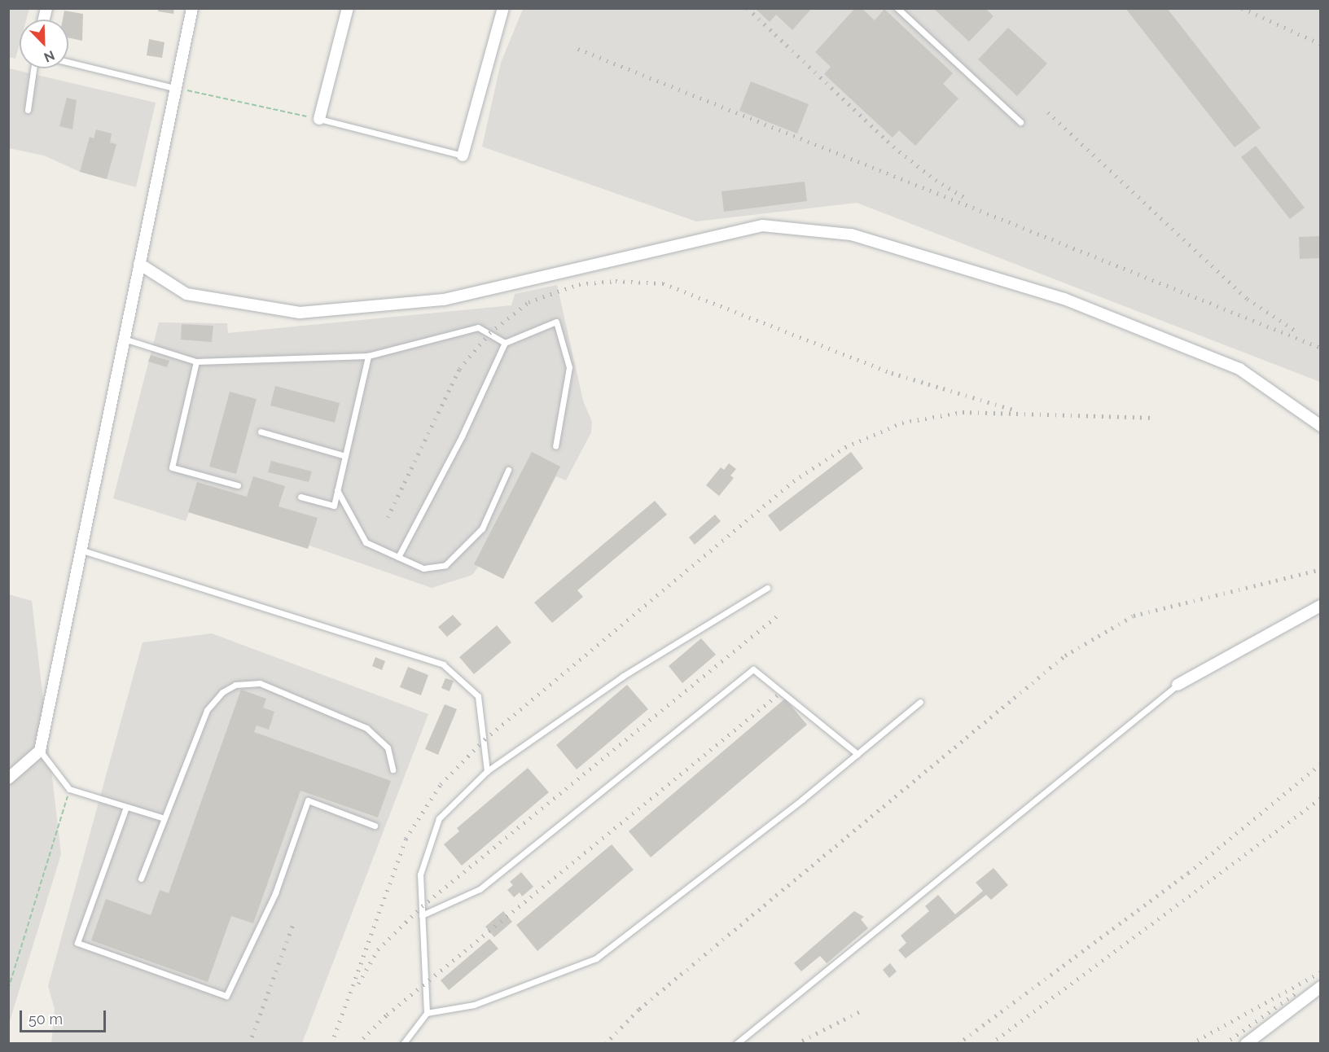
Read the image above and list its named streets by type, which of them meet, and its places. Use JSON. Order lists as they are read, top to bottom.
{
  "scale_bar": "50 m",
  "north": "bottom right"
}
